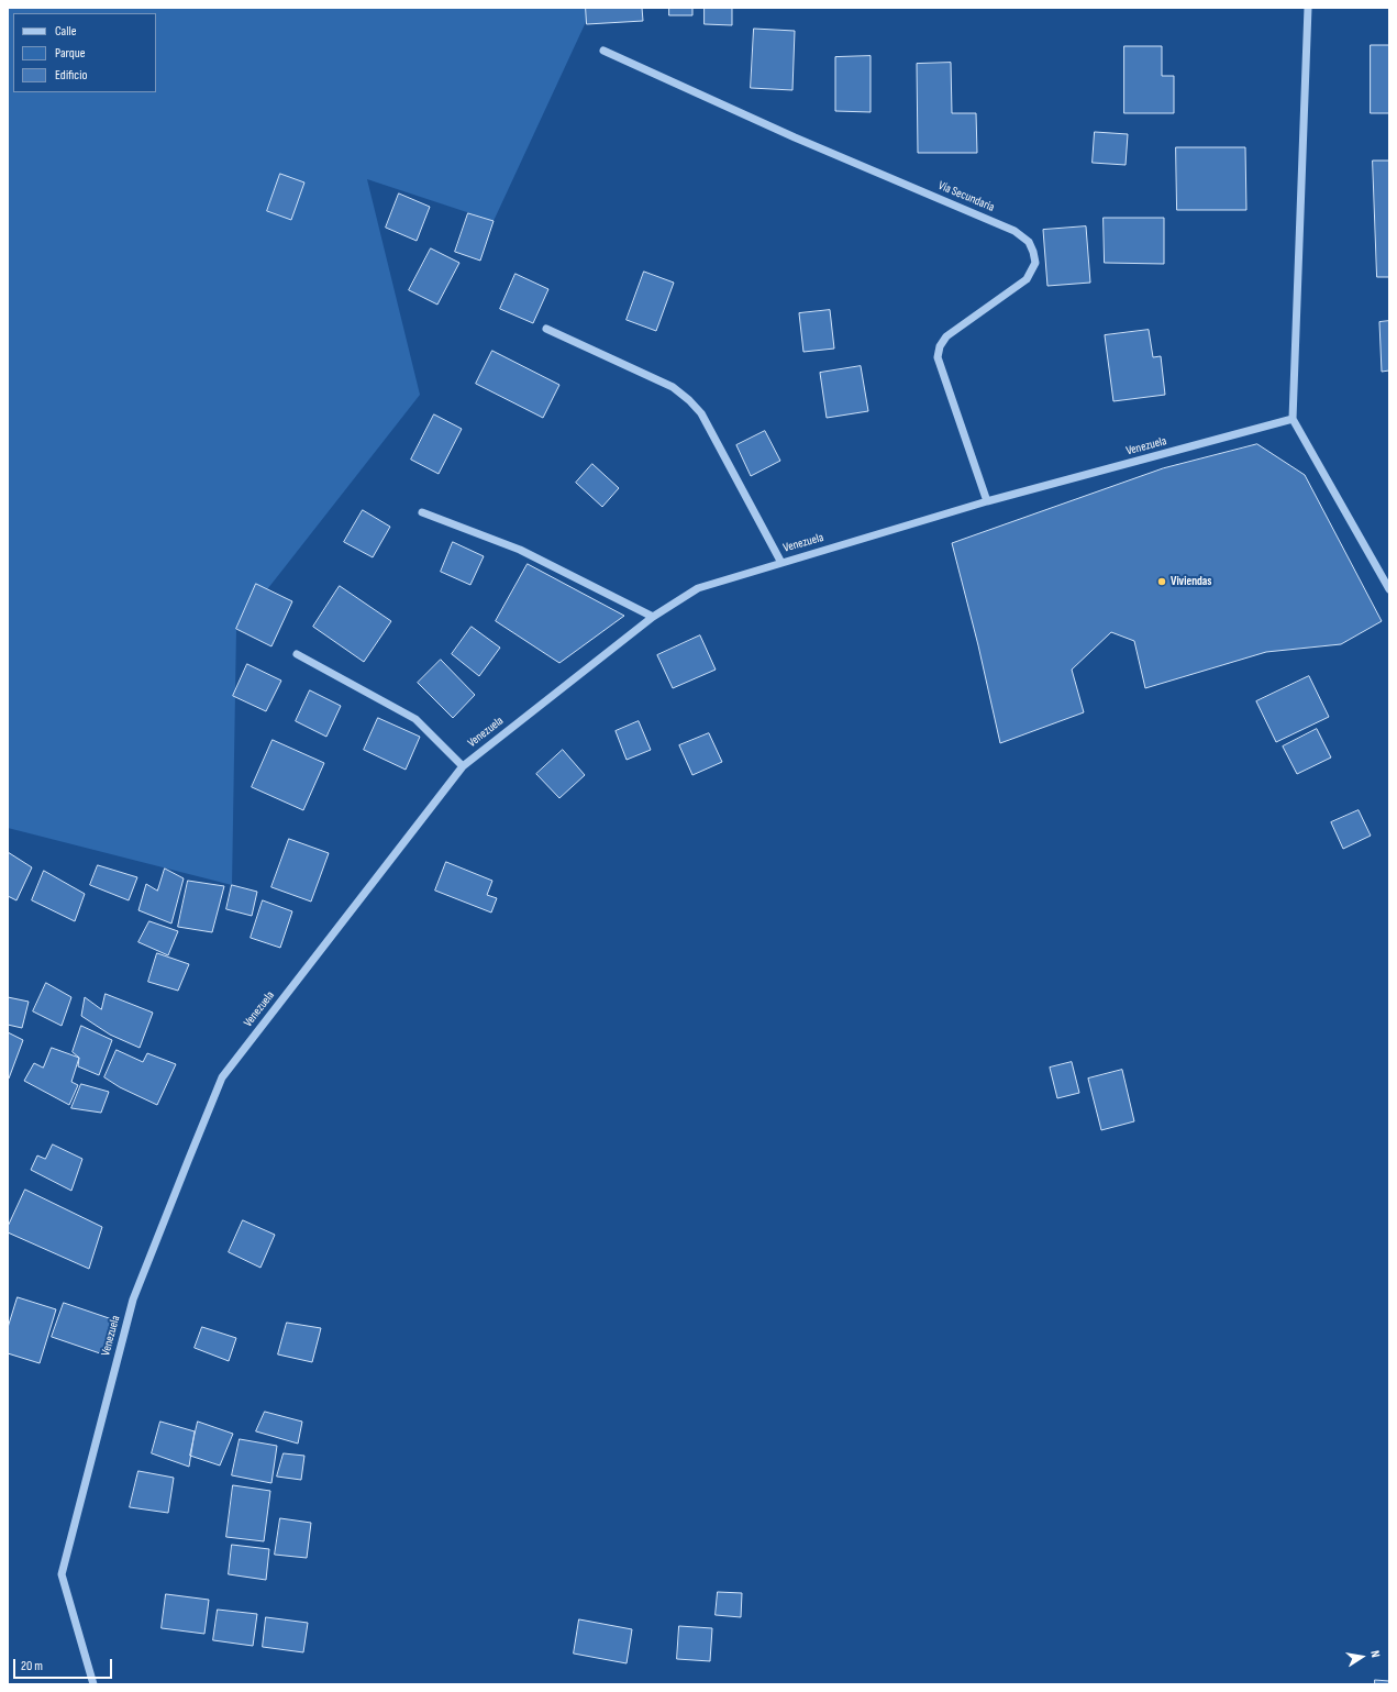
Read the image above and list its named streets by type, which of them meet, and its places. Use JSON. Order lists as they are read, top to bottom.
{
  "streets": {
    "street": ["Vía Secundaria", "Venezuela"]
  },
  "crossings": [
    ["Vía Secundaria", "Venezuela"]
  ],
  "places": ["Viviendas"],
  "legend": ["Calle", "Parque", "Edificio"],
  "scale_bar": "20 m",
  "north": "right"
}
